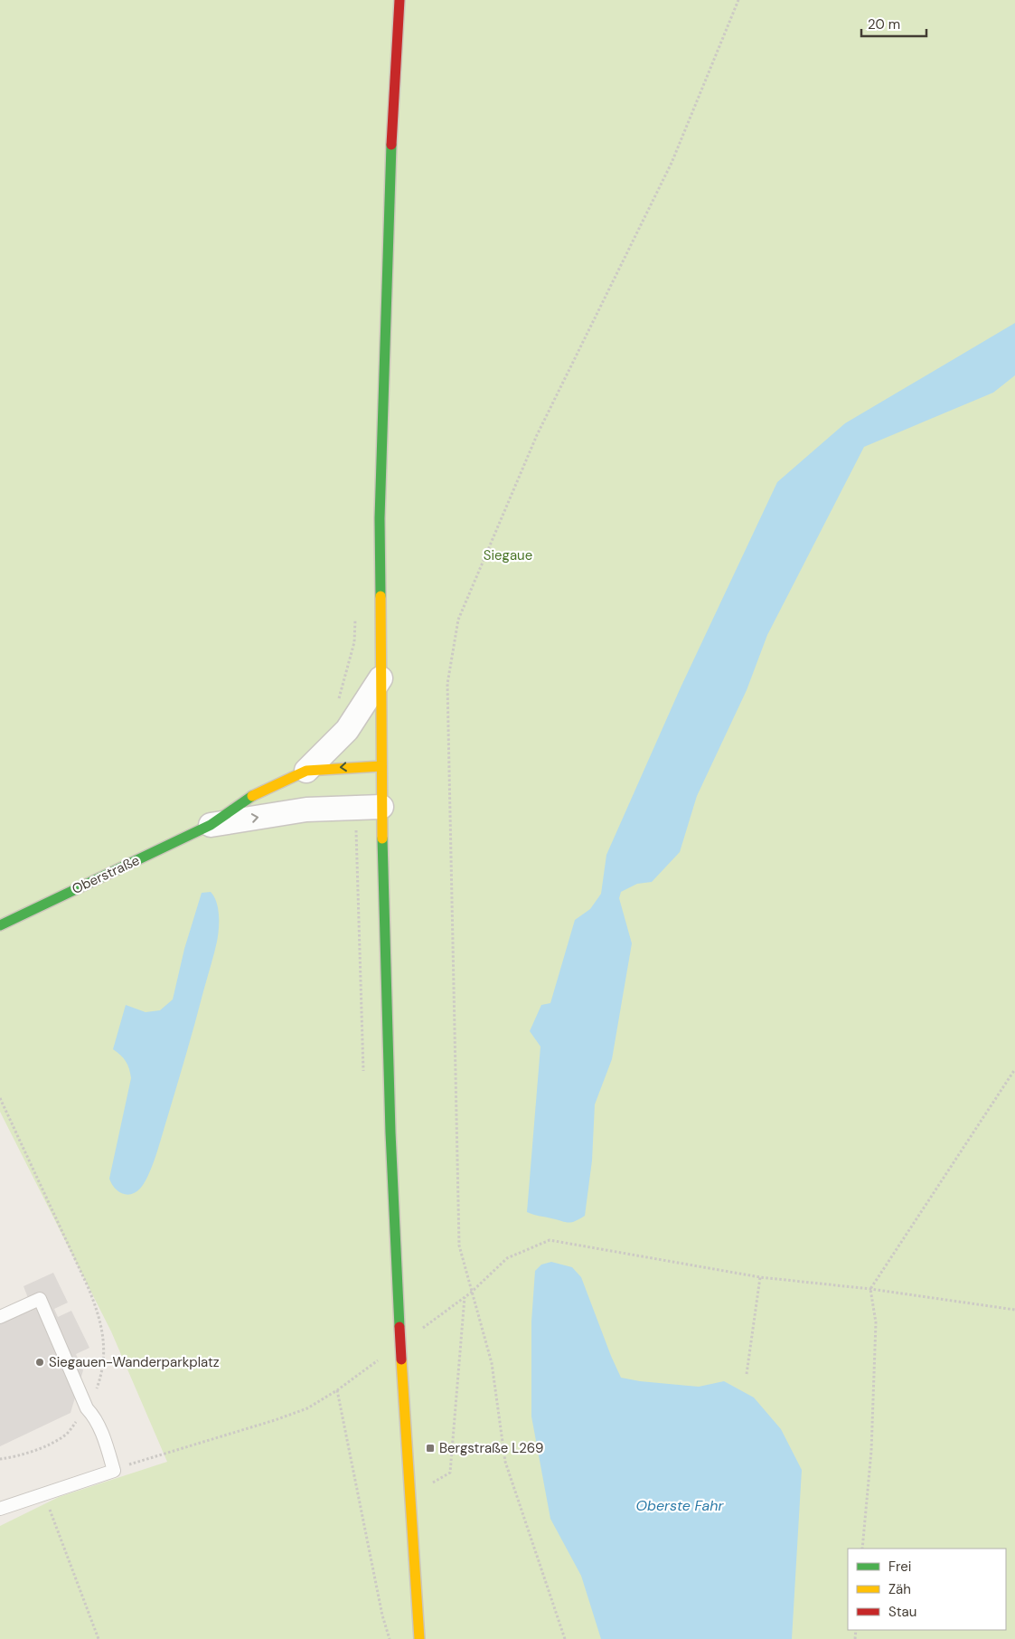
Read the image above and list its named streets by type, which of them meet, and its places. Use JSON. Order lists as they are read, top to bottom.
{
  "streets": {
    "main road": ["Oberstraße"]
  },
  "water": ["Oberste Fahr"],
  "parks": ["Siegaue"],
  "places": {
    "other": ["Siegauen-Wanderparkplatz"],
    "transit": ["Bergstraße L269"]
  },
  "legend": ["Frei", "Zäh", "Stau"],
  "scale_bar": "20 m"
}
